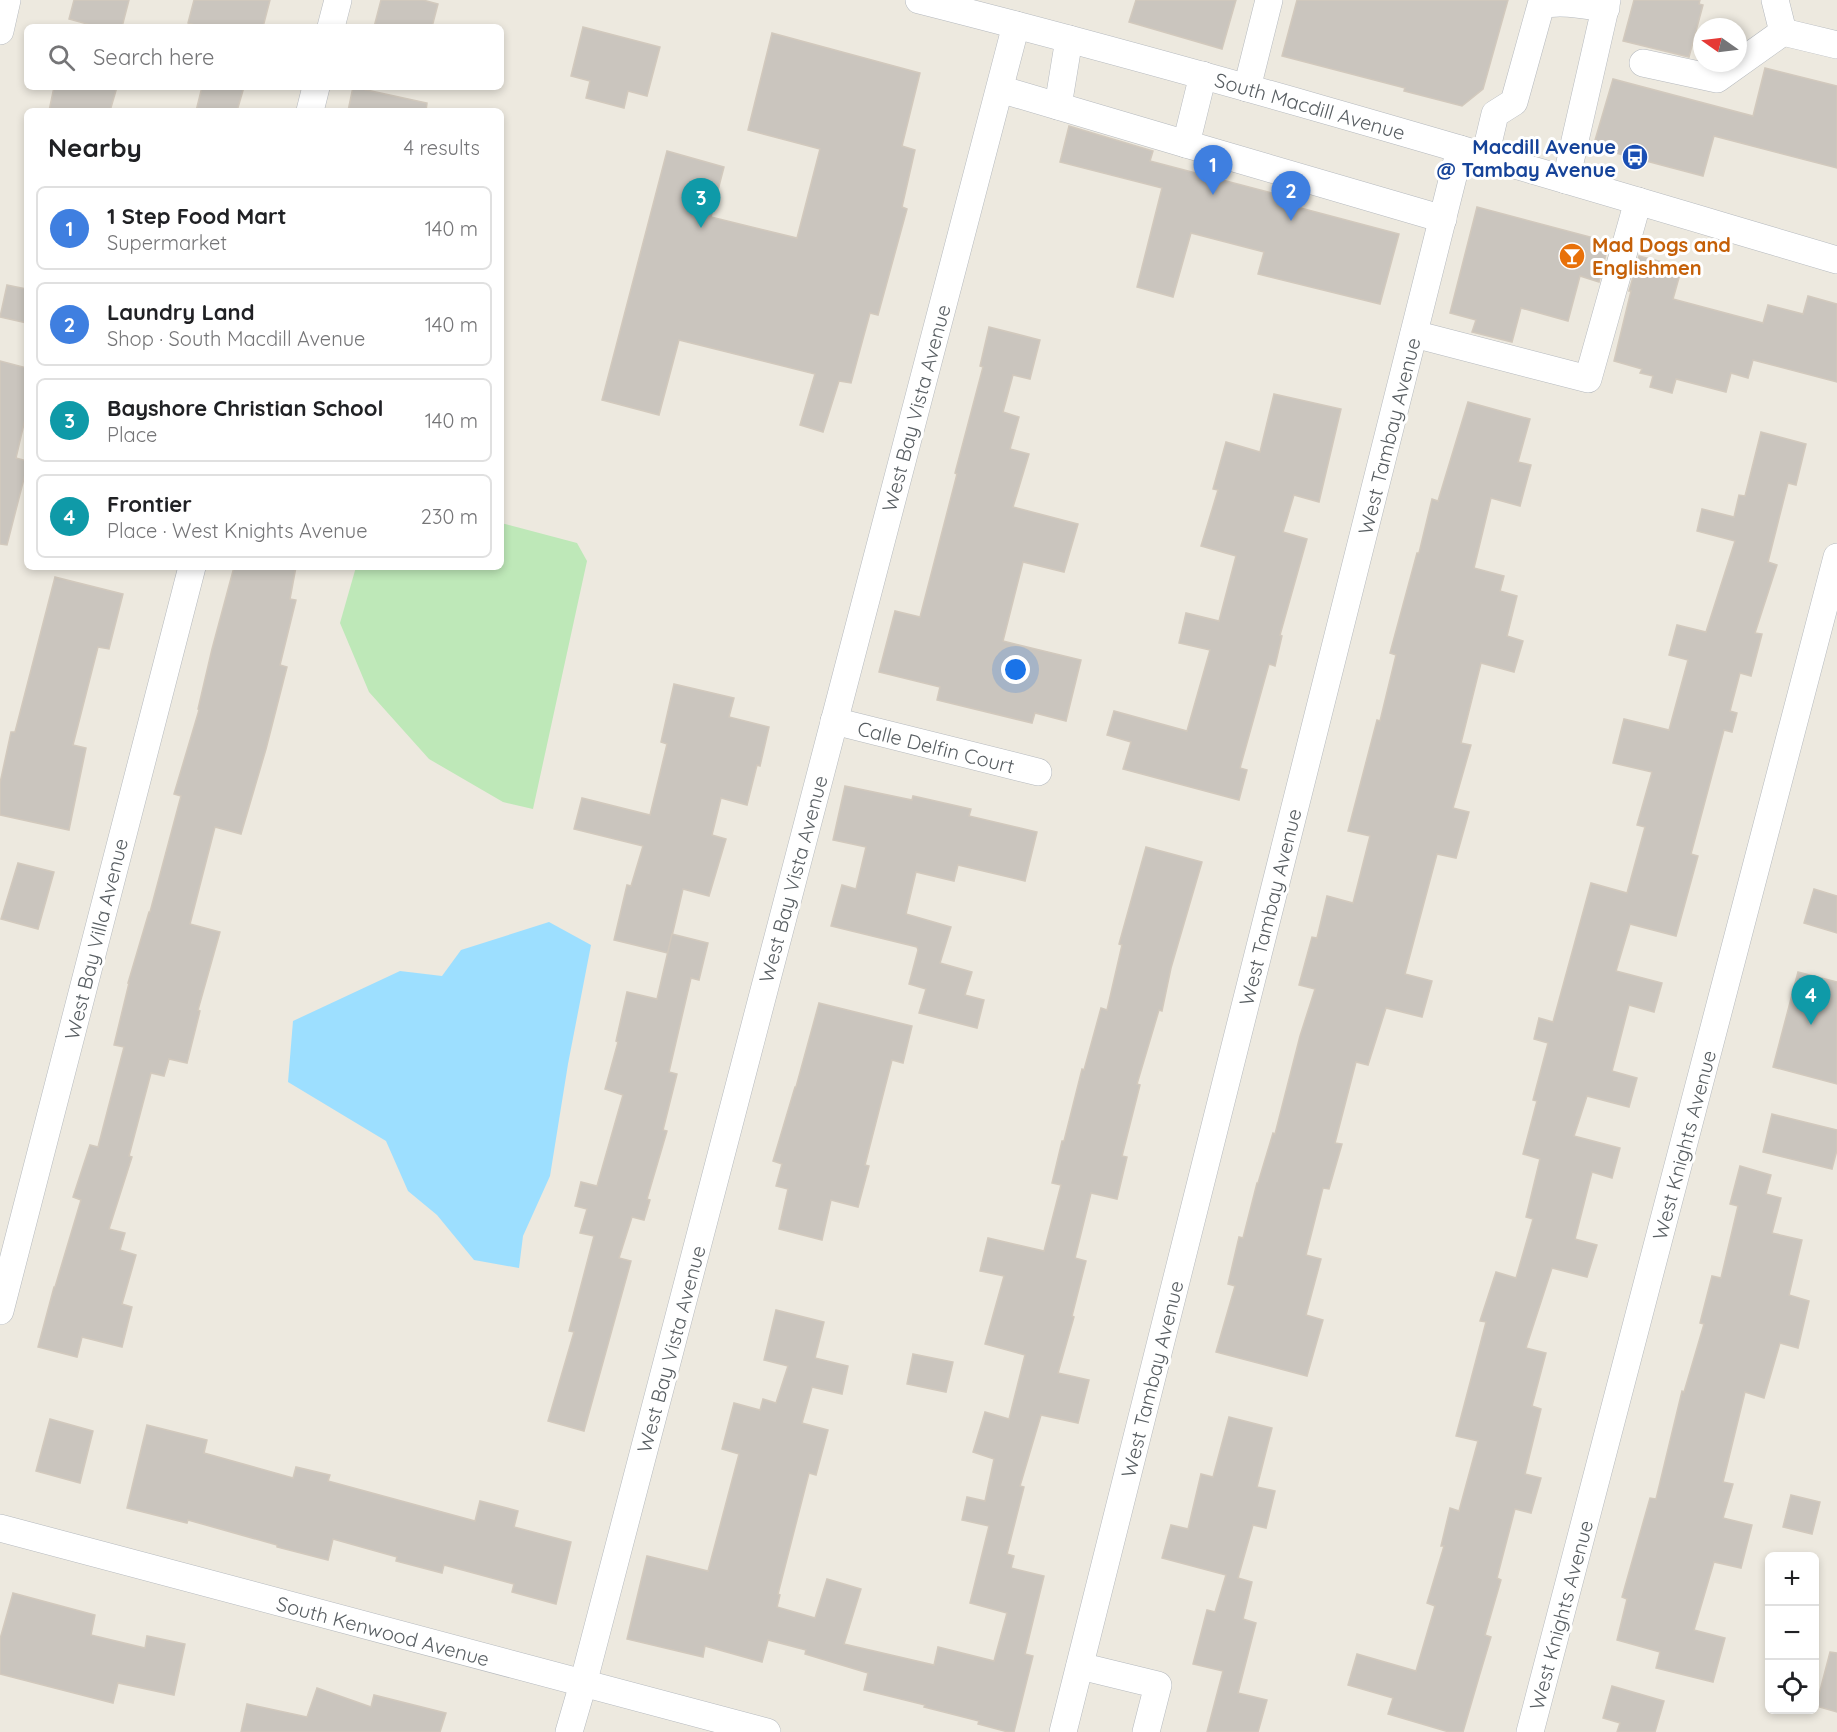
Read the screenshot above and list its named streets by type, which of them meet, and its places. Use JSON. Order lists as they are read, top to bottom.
{
  "streets": {
    "street": [
      "South Macdill Avenue",
      "West Bay Vista Avenue",
      "West Tambay Avenue",
      "Calle Delfin Court",
      "West Bay Villa Avenue",
      "West Knights Avenue",
      "South Kenwood Avenue"
    ]
  },
  "crossings": [
    ["South Macdill Avenue", "West Bay Vista Avenue"],
    ["South Macdill Avenue", "West Tambay Avenue"],
    ["West Bay Vista Avenue", "Calle Delfin Court"],
    ["West Bay Vista Avenue", "South Kenwood Avenue"]
  ],
  "places": {
    "bus stop": ["Macdill Avenue @ Tambay Avenue"],
    "bar": ["Mad Dogs and Englishmen"]
  },
  "north": "left",
  "page": {
    "search": "Search here",
    "heading": ["Nearby", "4 results"],
    "pins": [
      "1",
      "2",
      "3",
      "4"
    ],
    "list": [
      {
        "mark": "1",
        "name": "1 Step Food Mart",
        "note": "Supermarket",
        "value": "140 m"
      },
      {
        "mark": "2",
        "name": "Laundry Land",
        "note": "Shop · South Macdill Avenue",
        "value": "140 m"
      },
      {
        "mark": "3",
        "name": "Bayshore Christian School",
        "note": "Place",
        "value": "140 m"
      },
      {
        "mark": "4",
        "name": "Frontier",
        "note": "Place · West Knights Avenue",
        "value": "230 m"
      }
    ],
    "map_buttons": ["+", "−"]
  }
}
